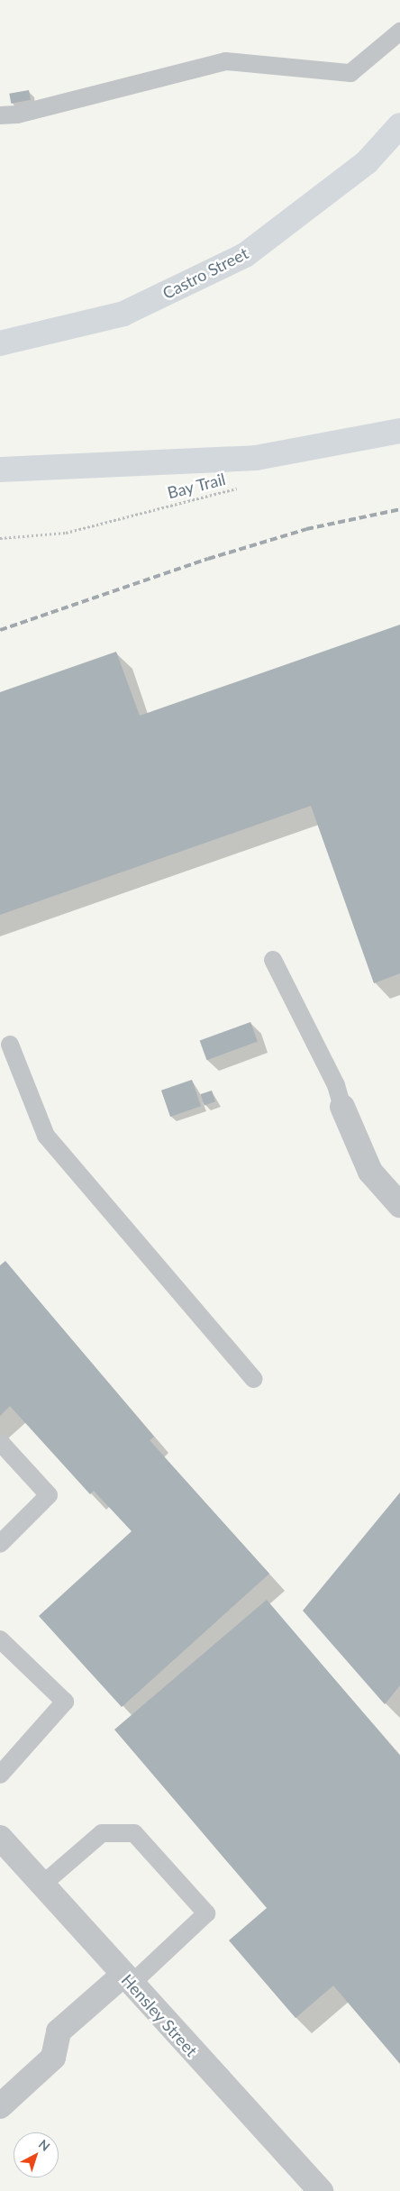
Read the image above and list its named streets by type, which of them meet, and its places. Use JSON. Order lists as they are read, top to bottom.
{
  "streets": {
    "main road": ["Castro Street"],
    "street": ["Hensley Street"],
    "path": ["Bay Trail"]
  },
  "north": "top right"
}
